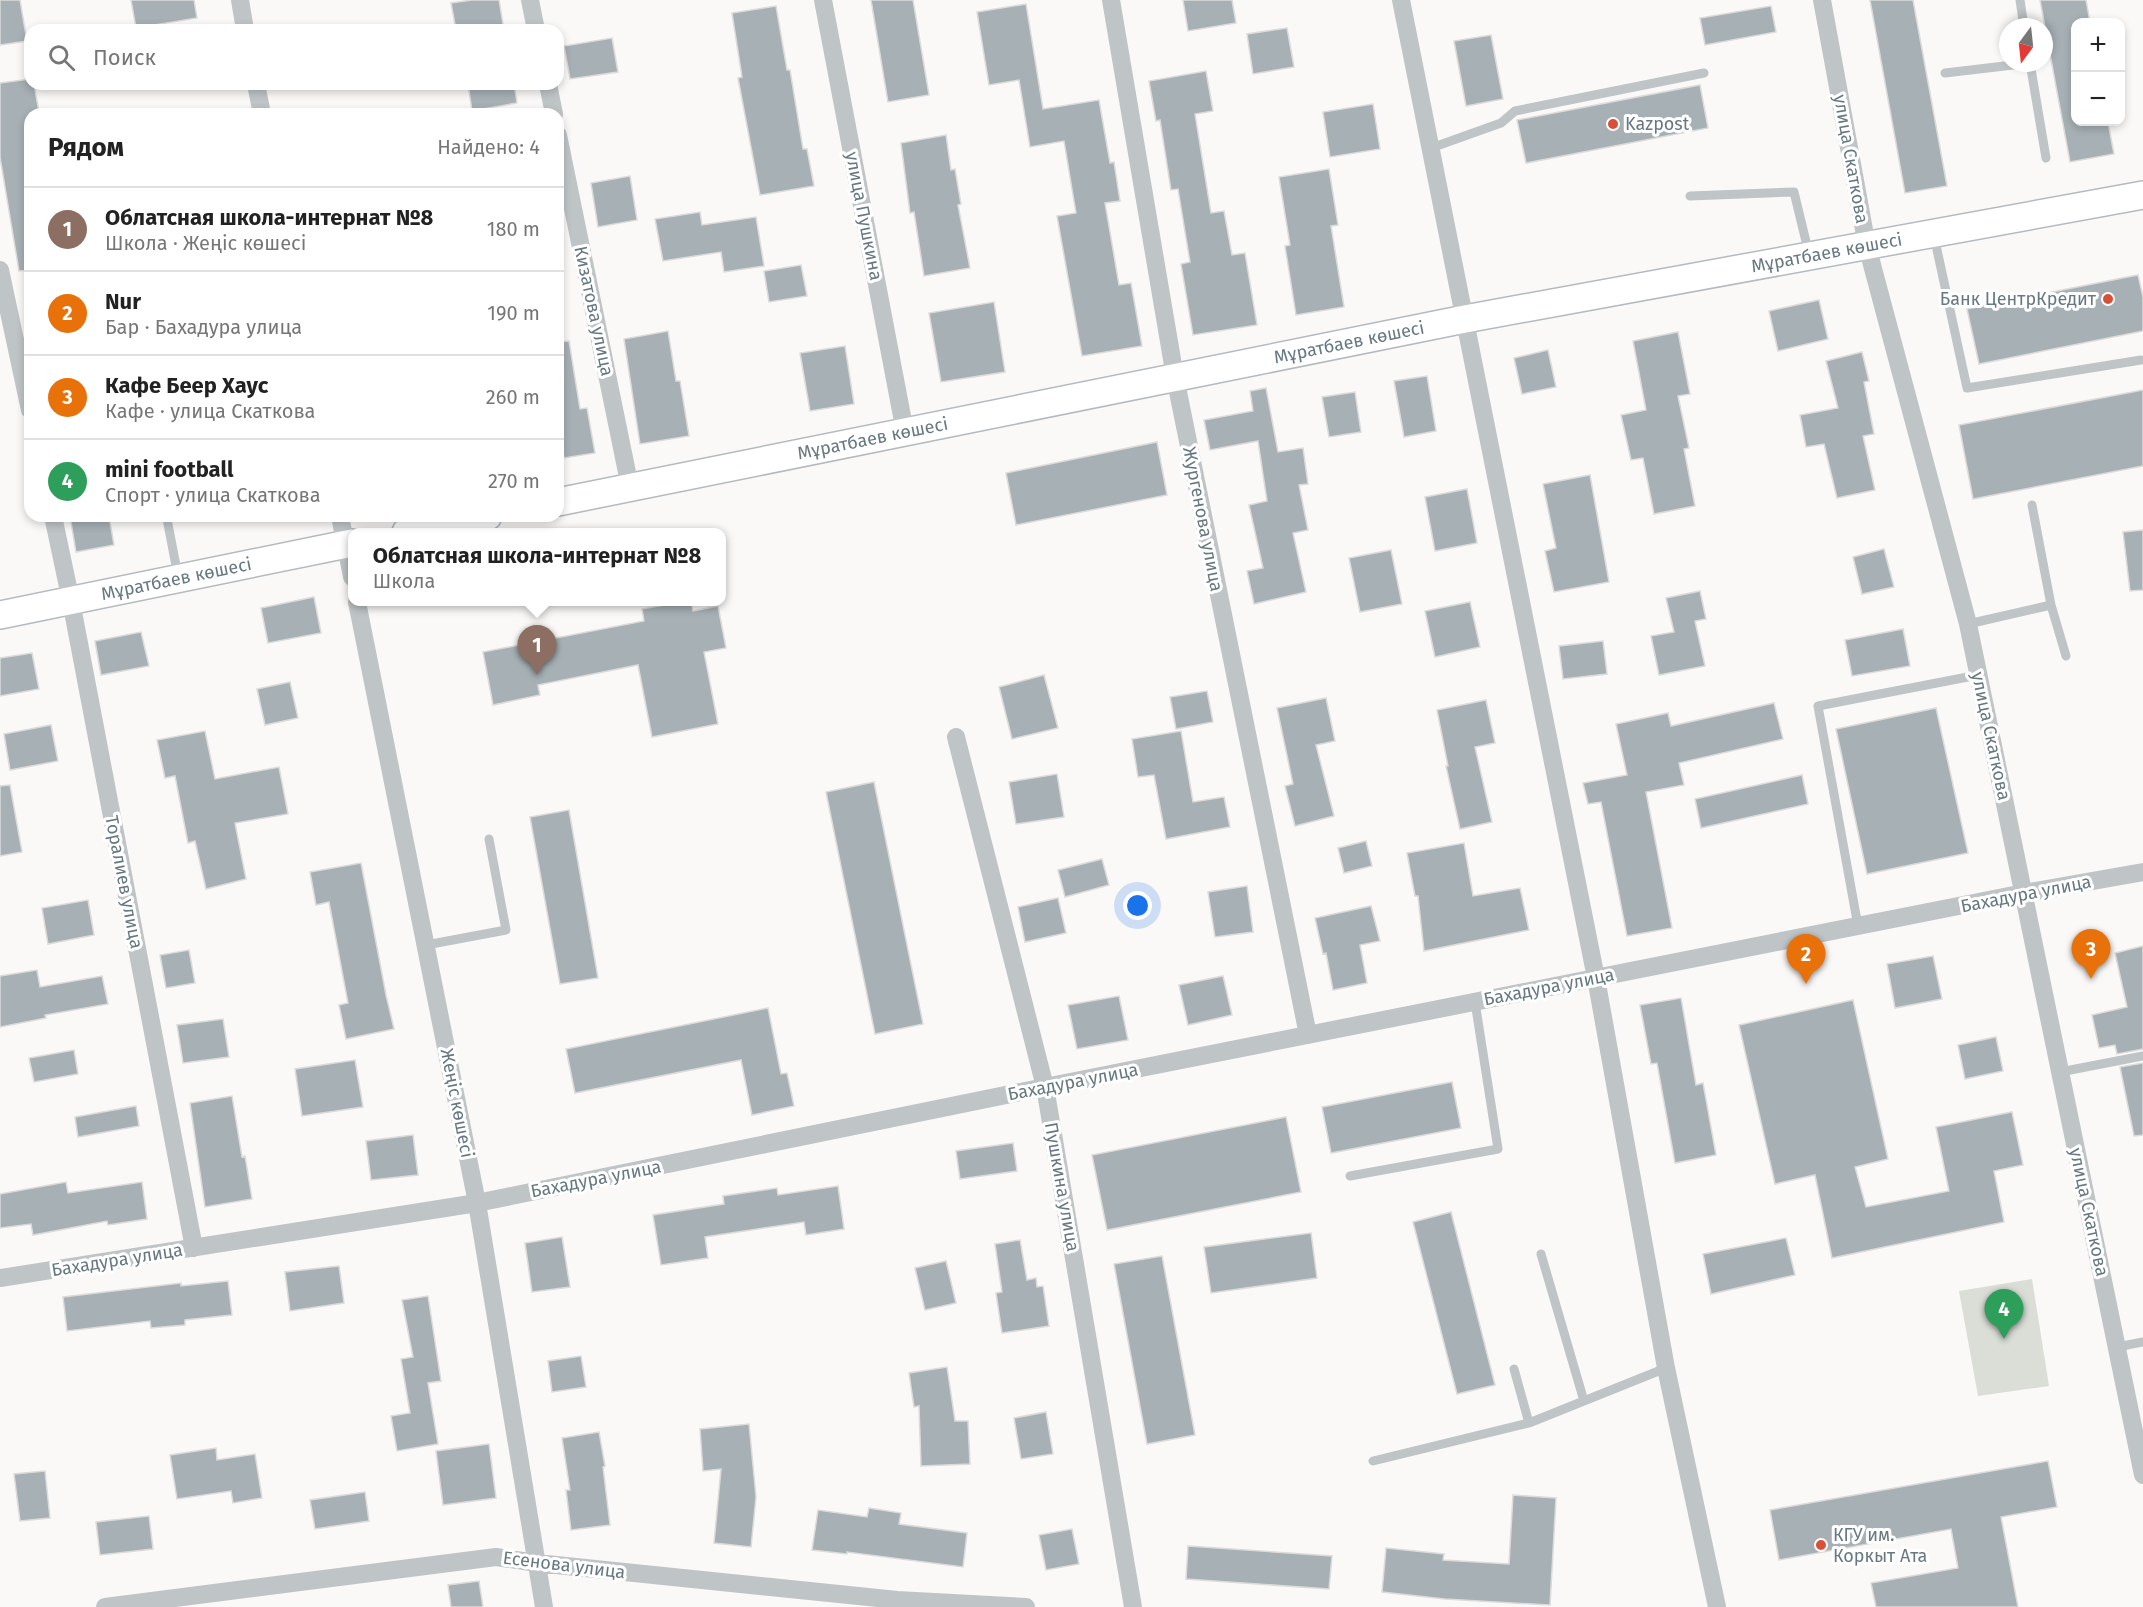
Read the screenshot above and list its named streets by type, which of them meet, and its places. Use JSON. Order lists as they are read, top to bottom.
{
  "streets": {
    "street": [
      "улица Скаткова",
      "улица Пушкина",
      "Мұратбаев көшесі",
      "Кизатова улица",
      "Жургенова улица",
      "Торалиев улица",
      "Бахадура улица",
      "Жеңіс көшесі",
      "Пушкина улица",
      "Есенова улица"
    ]
  },
  "crossings": [
    ["улица Скаткова", "Мұратбаев көшесі"],
    ["улица Скаткова", "Бахадура улица"],
    ["улица Пушкина", "Мұратбаев көшесі"],
    ["Мұратбаев көшесі", "Кизатова улица"],
    ["Мұратбаев көшесі", "Жургенова улица"],
    ["Мұратбаев көшесі", "Торалиев улица"],
    ["Жургенова улица", "Бахадура улица"],
    ["Торалиев улица", "Бахадура улица"],
    ["Бахадура улица", "Жеңіс көшесі"],
    ["Бахадура улица", "Пушкина улица"],
    ["Жеңіс көшесі", "Есенова улица"]
  ],
  "places": ["Kazpost", "Банк ЦентрКредит", "КГУ им. Коркыт Ата"],
  "north": "bottom",
  "page": {
    "map_buttons": ["+", "−"],
    "search": "Поиск",
    "heading": ["Рядом", "Найдено: 4"],
    "list": [
      {
        "mark": "1",
        "name": "Облатсная школа-интернат №8",
        "note": "Школа · Жеңіс көшесі",
        "value": "180 m"
      },
      {
        "mark": "2",
        "name": "Nur",
        "note": "Бар · Бахадура улица",
        "value": "190 m"
      },
      {
        "mark": "3",
        "name": "Кафе Беер Хаус",
        "note": "Кафе · улица Скаткова",
        "value": "260 m"
      },
      {
        "mark": "4",
        "name": "mini football",
        "note": "Спорт · улица Скаткова",
        "value": "270 m"
      }
    ],
    "popup": ["Облатсная школа-интернат №8", "Школа"],
    "pins": [
      "1",
      "3",
      "2",
      "4"
    ]
  }
}
